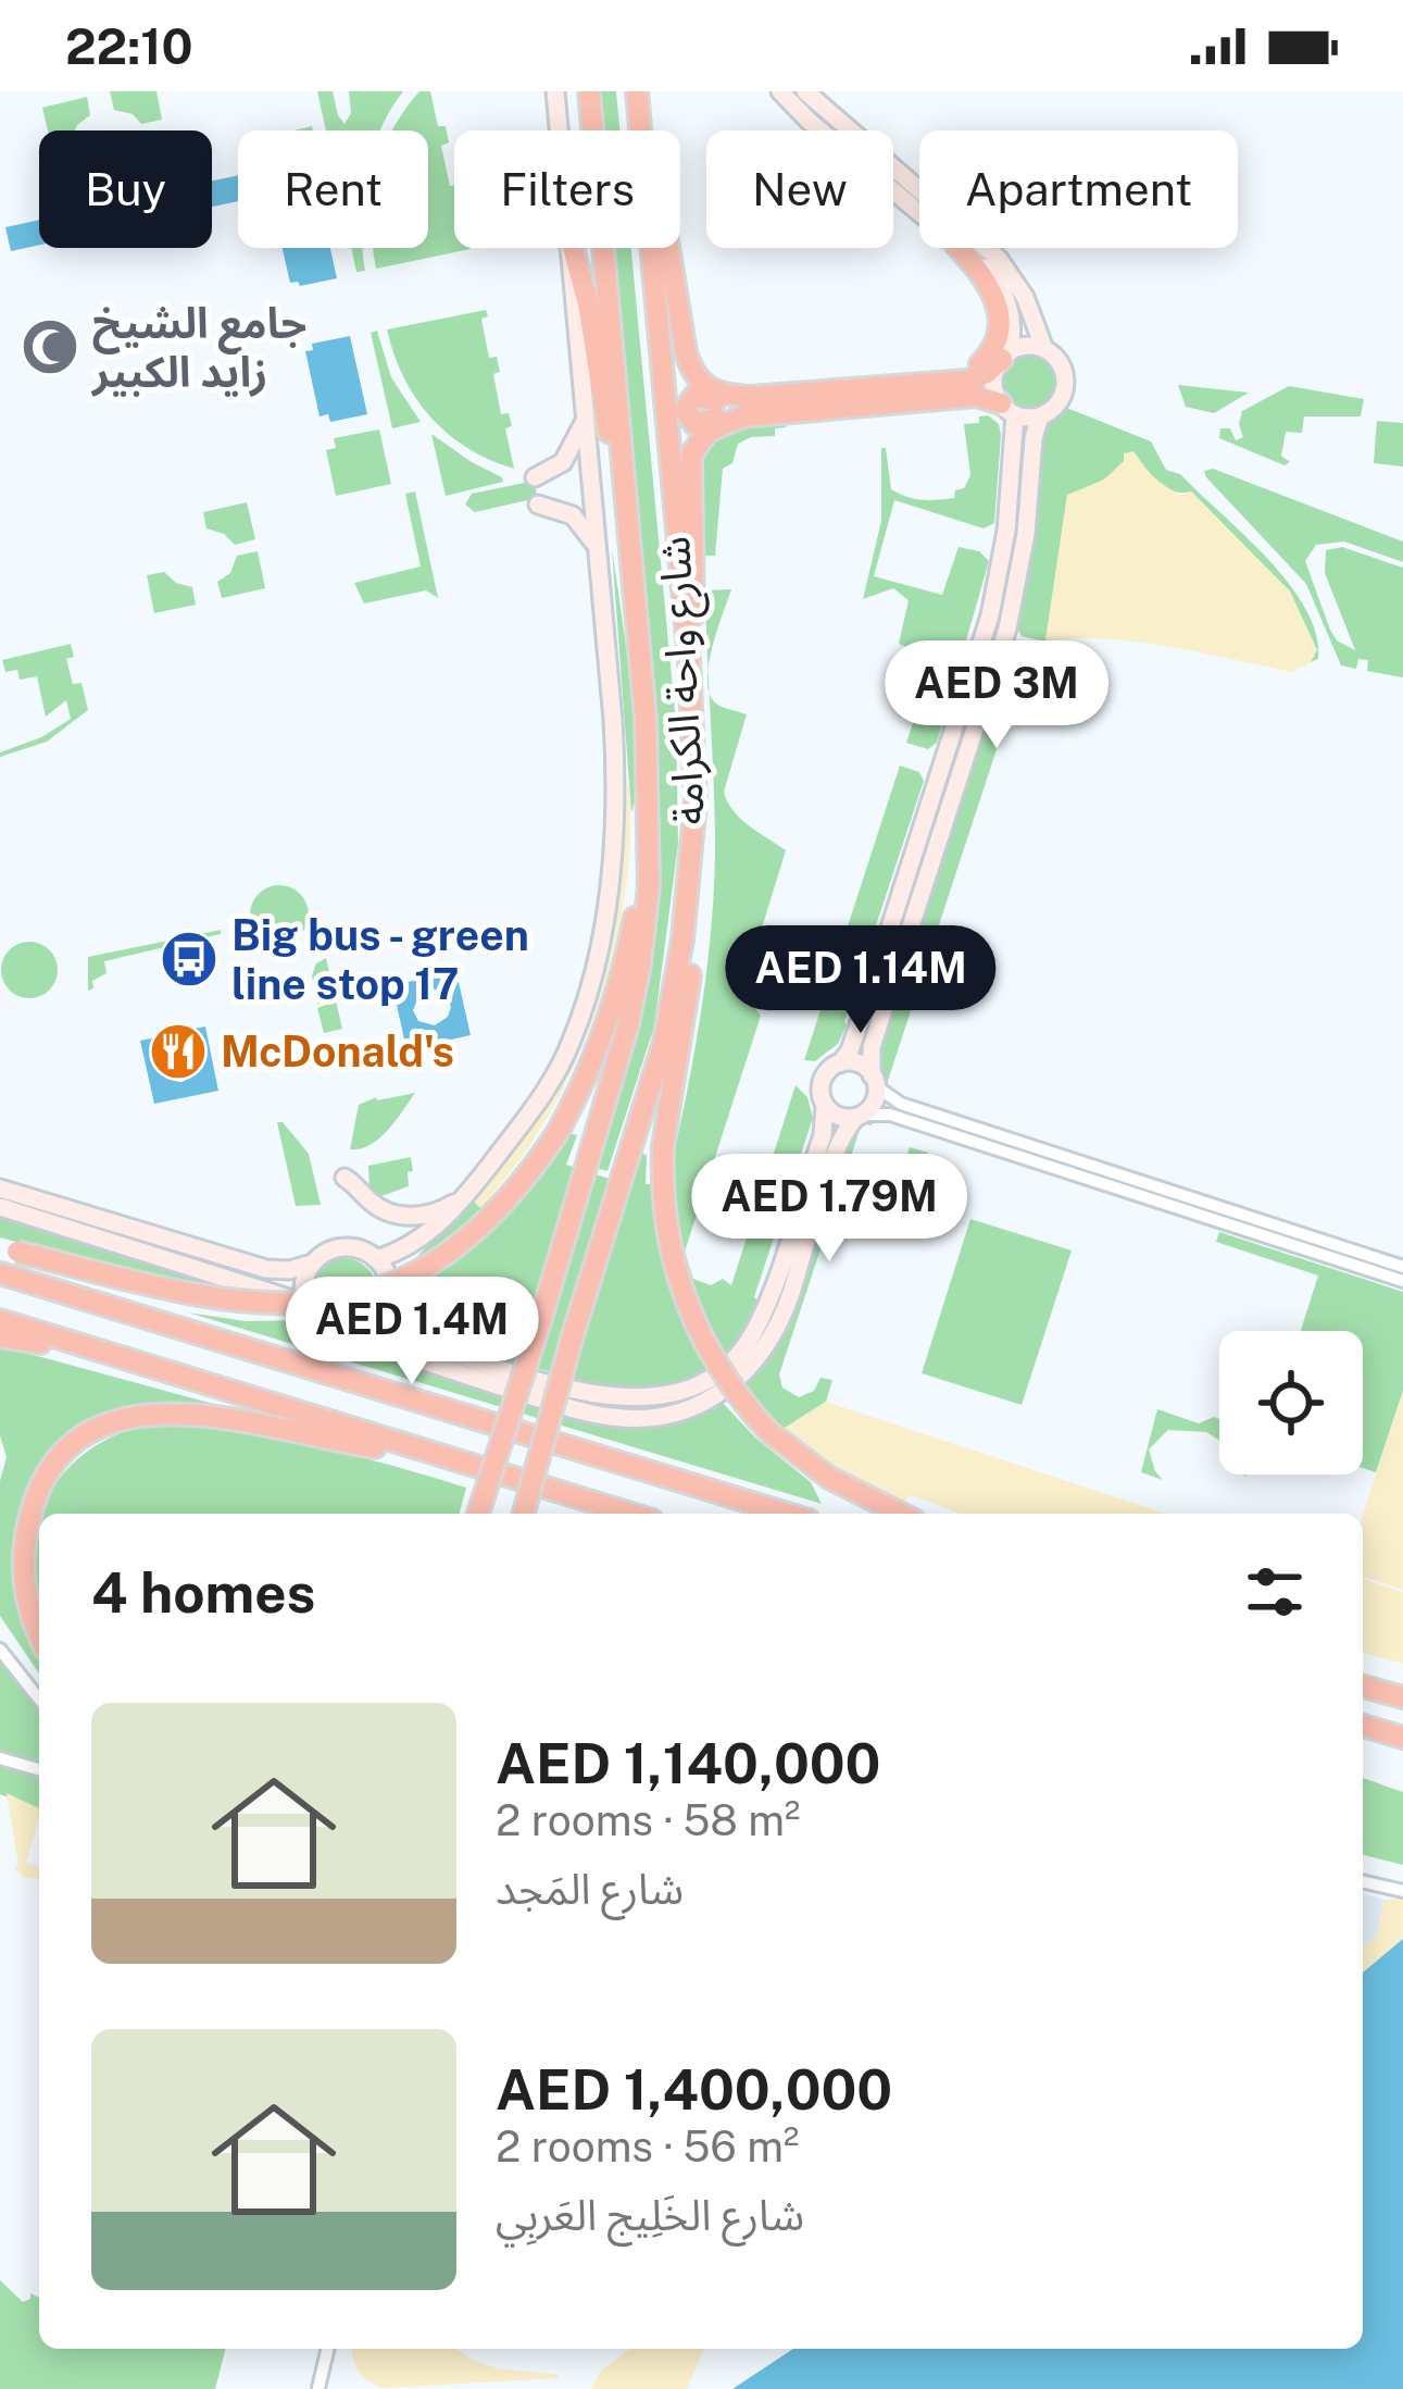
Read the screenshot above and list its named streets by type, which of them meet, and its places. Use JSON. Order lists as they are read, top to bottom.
{
  "streets": {
    "highway": ["شارع واحة الكرامة"]
  },
  "places": {
    "mosque": ["جامع الشيخ زايد الكبير"],
    "bus stop": ["Big bus - green line stop 17"],
    "restaurant": ["McDonald's"]
  },
  "page": {
    "status": "22:10",
    "chip": [
      "Buy",
      "Rent",
      "Filters",
      "New",
      "Apartment"
    ],
    "price": [
      "AED 3M",
      "AED 1.14M",
      "AED 1.79M",
      "AED 1.4M"
    ],
    "heading": "4 homes",
    "list": [
      {
        "name": "AED 1,140,000",
        "note": "2 rooms · 58 m² · شارع المَجد"
      },
      {
        "name": "AED 1,400,000",
        "note": "2 rooms · 56 m² · شارع الخَلِيج العَربِي"
      }
    ]
  }
}
